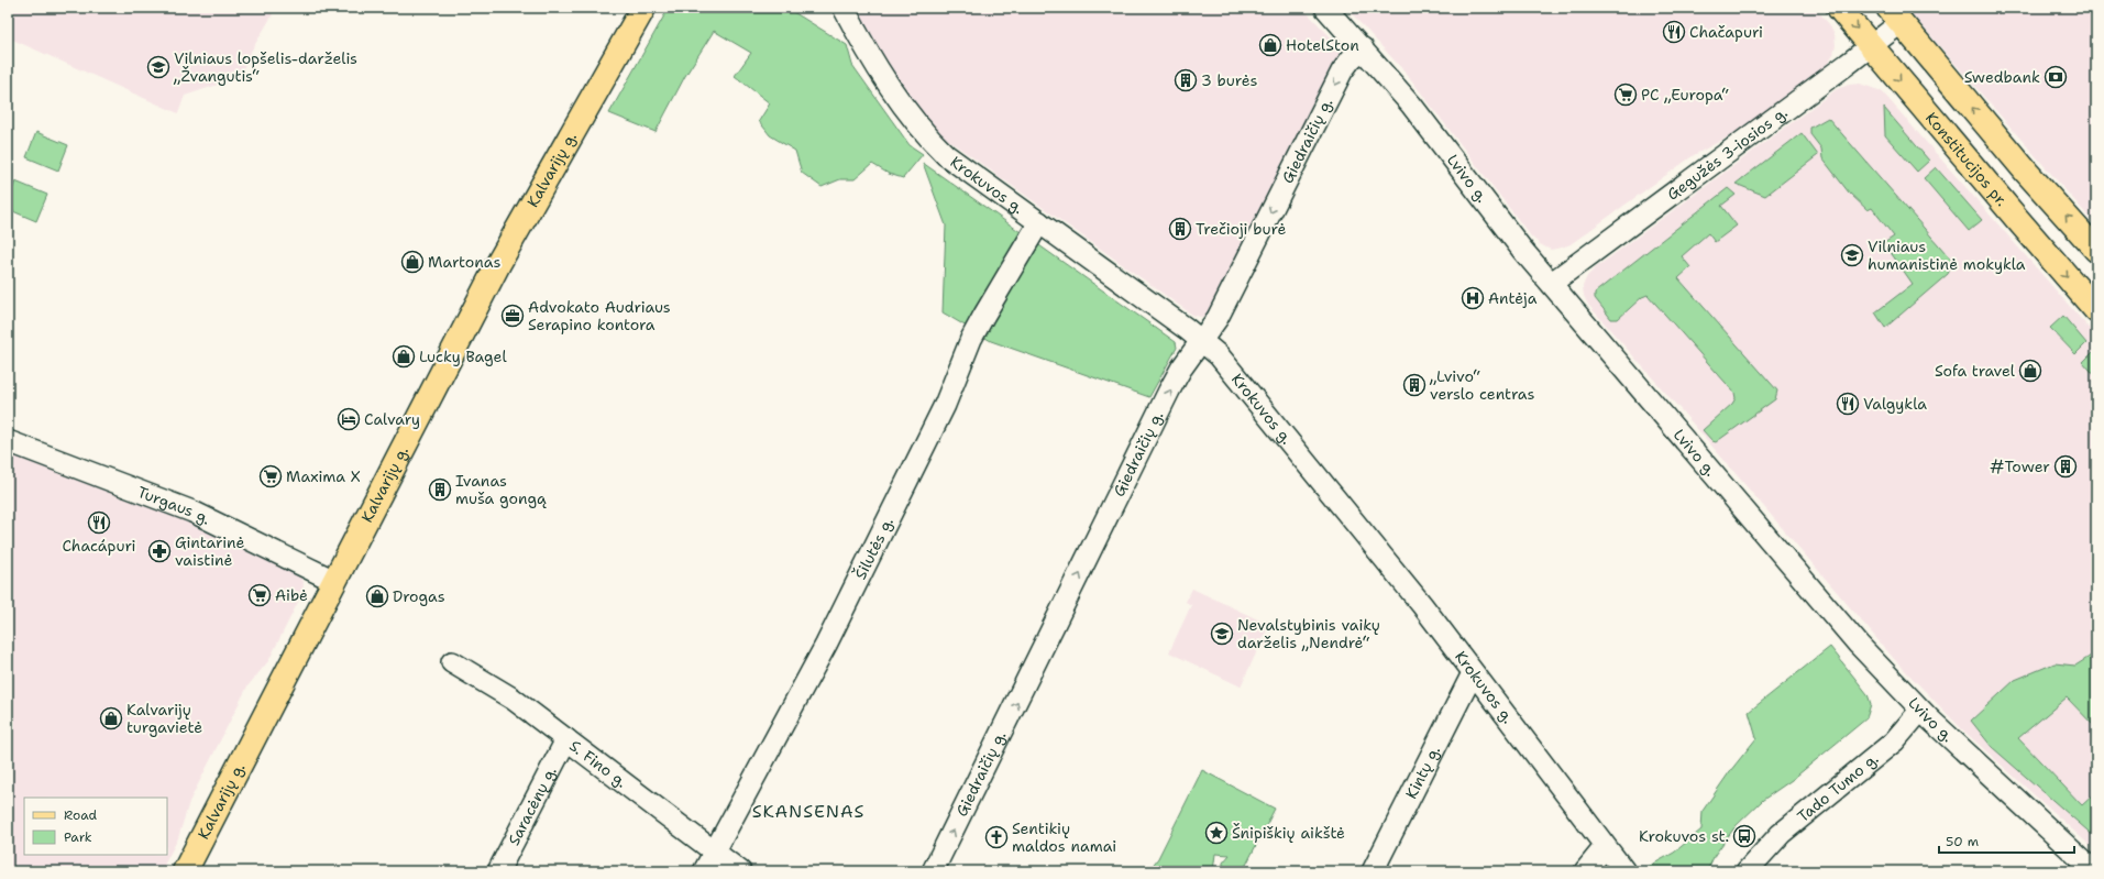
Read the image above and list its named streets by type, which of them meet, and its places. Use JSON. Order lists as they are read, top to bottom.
{
  "streets": {
    "main road": ["Konstitucijos pr.", "Kalvarijų g."],
    "street": [
      "Giedraičių g.",
      "Gegužės 3-iosios g.",
      "Lvivo g.",
      "Krokuvos g.",
      "Turgaus g.",
      "Šilutės g.",
      "S. Fino g.",
      "Kintų g.",
      "Tado Tumo g.",
      "Saracėnų g."
    ]
  },
  "crossings": [
    ["Giedraičių g.", "Lvivo g."],
    ["Giedraičių g.", "Krokuvos g."],
    ["Gegužės 3-iosios g.", "Konstitucijos pr."],
    ["Gegužės 3-iosios g.", "Lvivo g."],
    ["Kalvarijų g.", "Turgaus g."],
    ["Lvivo g.", "Tado Tumo g."],
    ["Krokuvos g.", "Šilutės g."],
    ["Krokuvos g.", "Kintų g."],
    ["Šilutės g.", "S. Fino g."],
    ["S. Fino g.", "Saracėnų g."]
  ],
  "districts": ["SKANSENAS"],
  "places": {
    "restaurant": ["Chačapuri", "Valgykla", "Chacápuri"],
    "shop": [
      "HotelSton",
      "Martonas",
      "Lucky Bagel",
      "Sofa travel",
      "Drogas",
      "Kalvarijų turgavietė"
    ],
    "school or university": ["Vilniaus lopšelis-darželis „Žvangutis“", "Vilniaus humanistinė mokykla", "Nevalstybinis vaikų darželis „Nendrė“"],
    "bank": ["Swedbank"],
    "building": [
      "3 burės",
      "Trečioji burė",
      "„Lvivo“ verslo centras",
      "#Tower",
      "Ivanas muša gongą"
    ],
    "supermarket": ["PC „Europa“", "Maxima X", "Aibė"],
    "hospital": ["Antėja"],
    "office": ["Advokato Audriaus Serapino kontora"],
    "hotel": ["Calvary"],
    "pharmacy": ["Gintarinė vaistinė"],
    "place": ["Šnipiškių aikštė"],
    "bus stop": ["Krokuvos st."],
    "church": ["Sentikių maldos namai"]
  },
  "legend": ["Road", "Park"],
  "scale_bar": "50 m"
}
